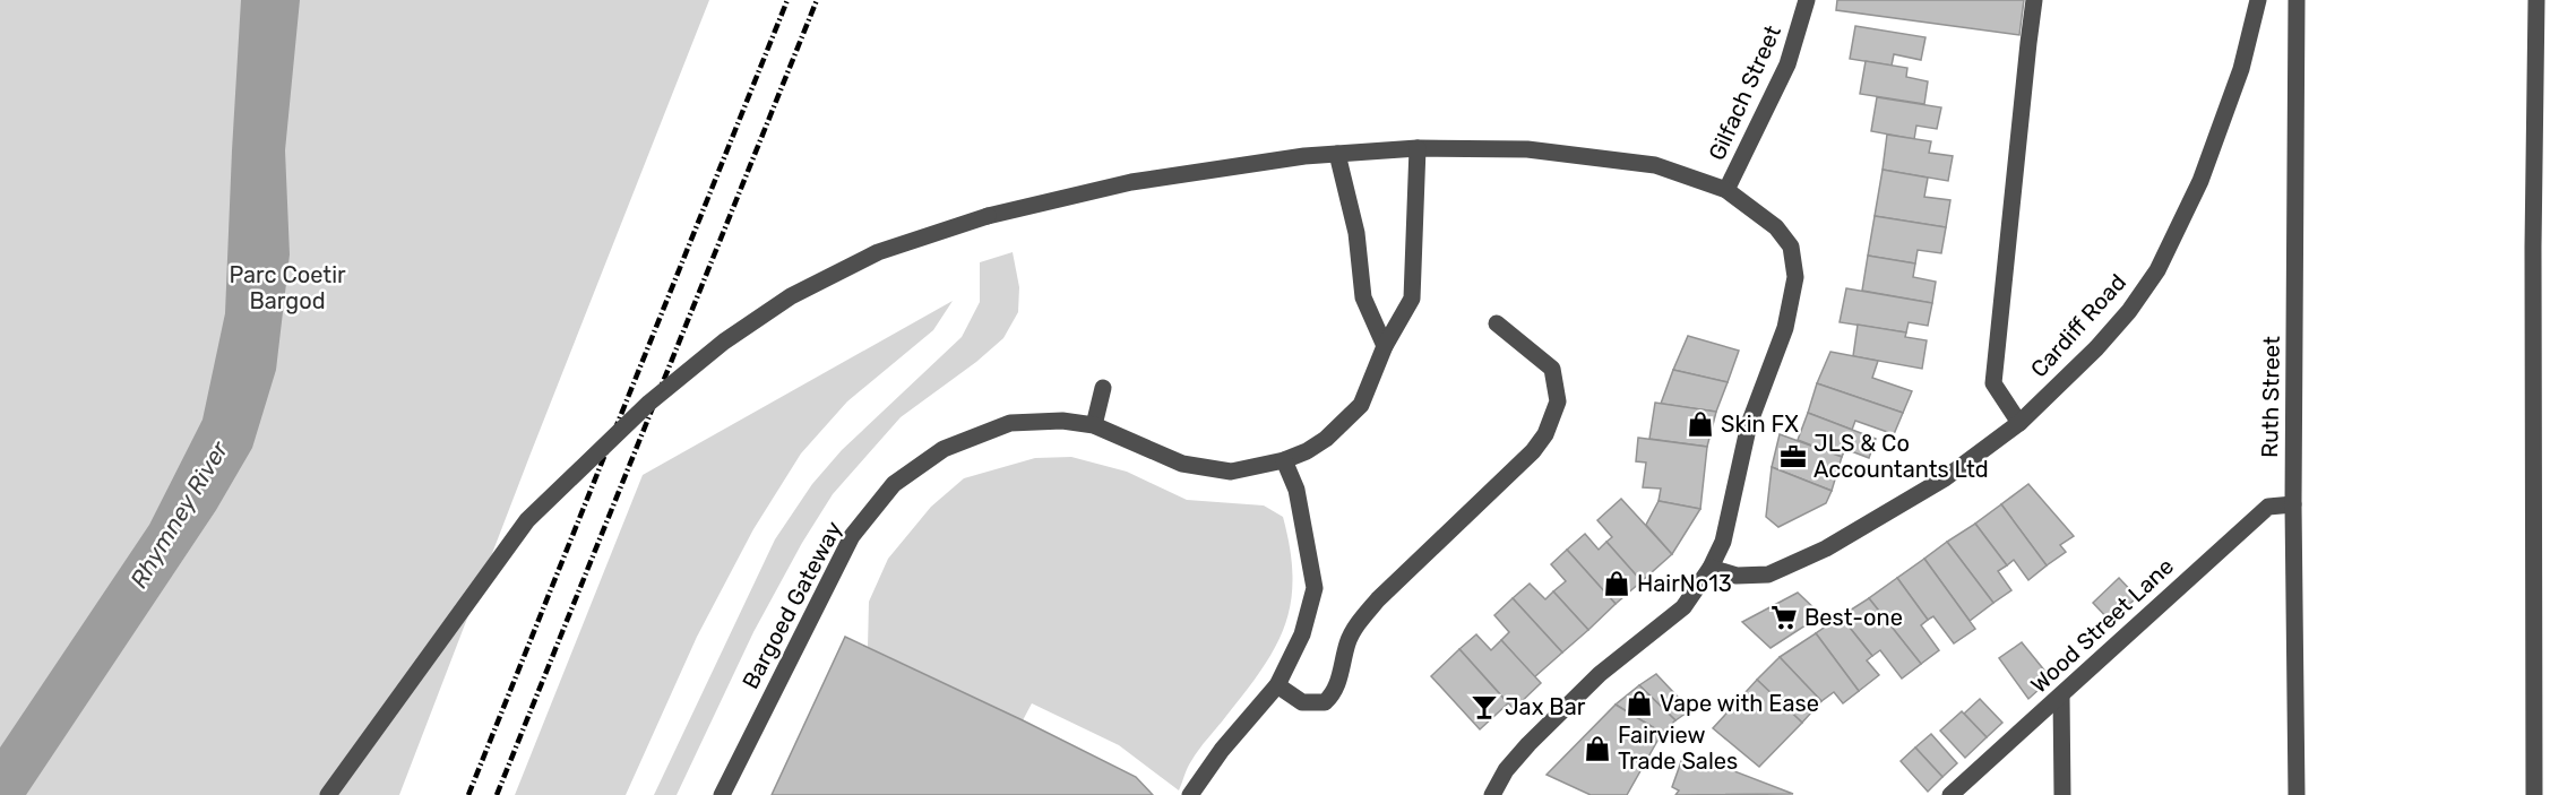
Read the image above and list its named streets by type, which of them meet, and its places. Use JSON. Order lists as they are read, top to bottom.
{
  "streets": {
    "street": [
      "Gilfach Street",
      "Cardiff Road",
      "Ruth Street",
      "Bargoed Gateway",
      "Wood Street Lane"
    ]
  },
  "crossings": [
    ["Gilfach Street", "Cardiff Road"],
    ["Ruth Street", "Wood Street Lane"]
  ],
  "water": ["Rhymney River"],
  "parks": ["Parc Coetir Bargod"],
  "places": {
    "shop": [
      "Skin FX",
      "HairNo13",
      "Vape with Ease",
      "Fairview Trade Sales"
    ],
    "office": ["JLS & Co Accountants Ltd"],
    "supermarket": ["Best-one"],
    "bar": ["Jax Bar"]
  }
}
